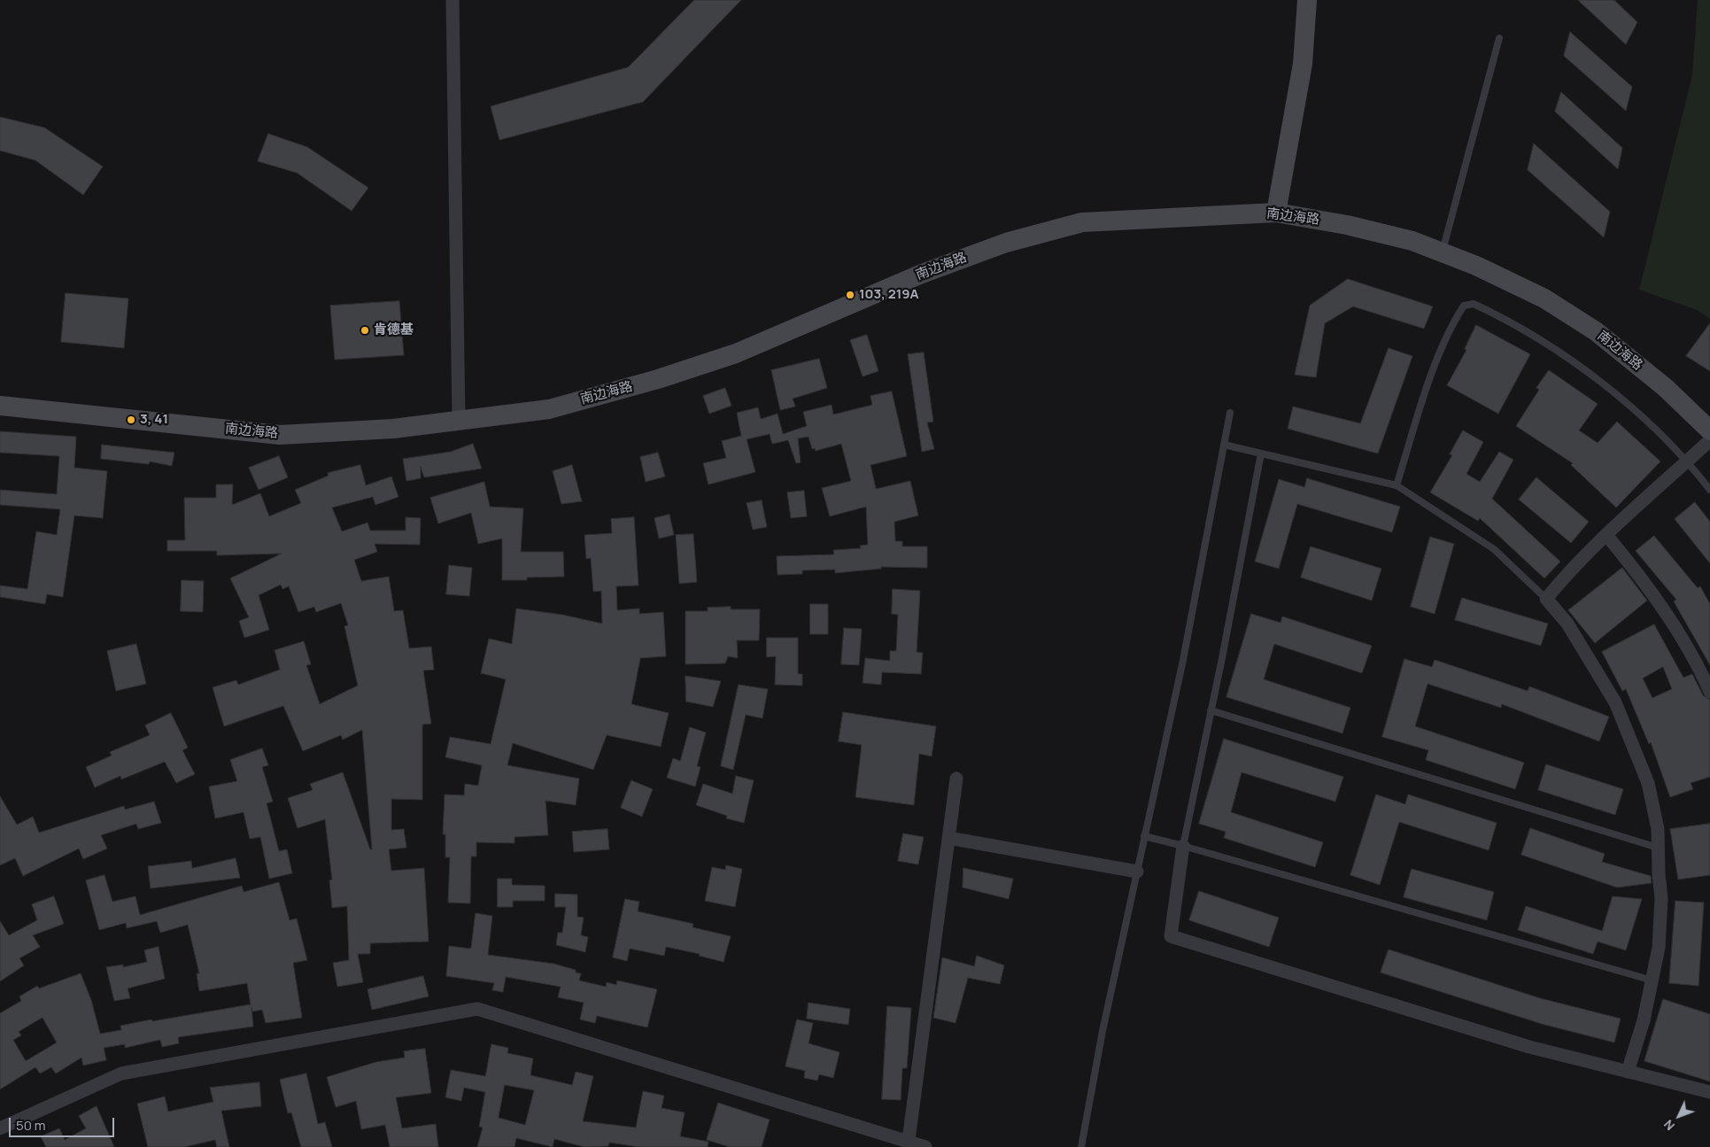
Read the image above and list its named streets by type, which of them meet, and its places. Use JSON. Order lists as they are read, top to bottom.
{
  "streets": {
    "main road": ["南边海路"]
  },
  "places": ["103, 219A", "肯德基", "3, 41"],
  "scale_bar": "50 m",
  "north": "bottom left"
}
